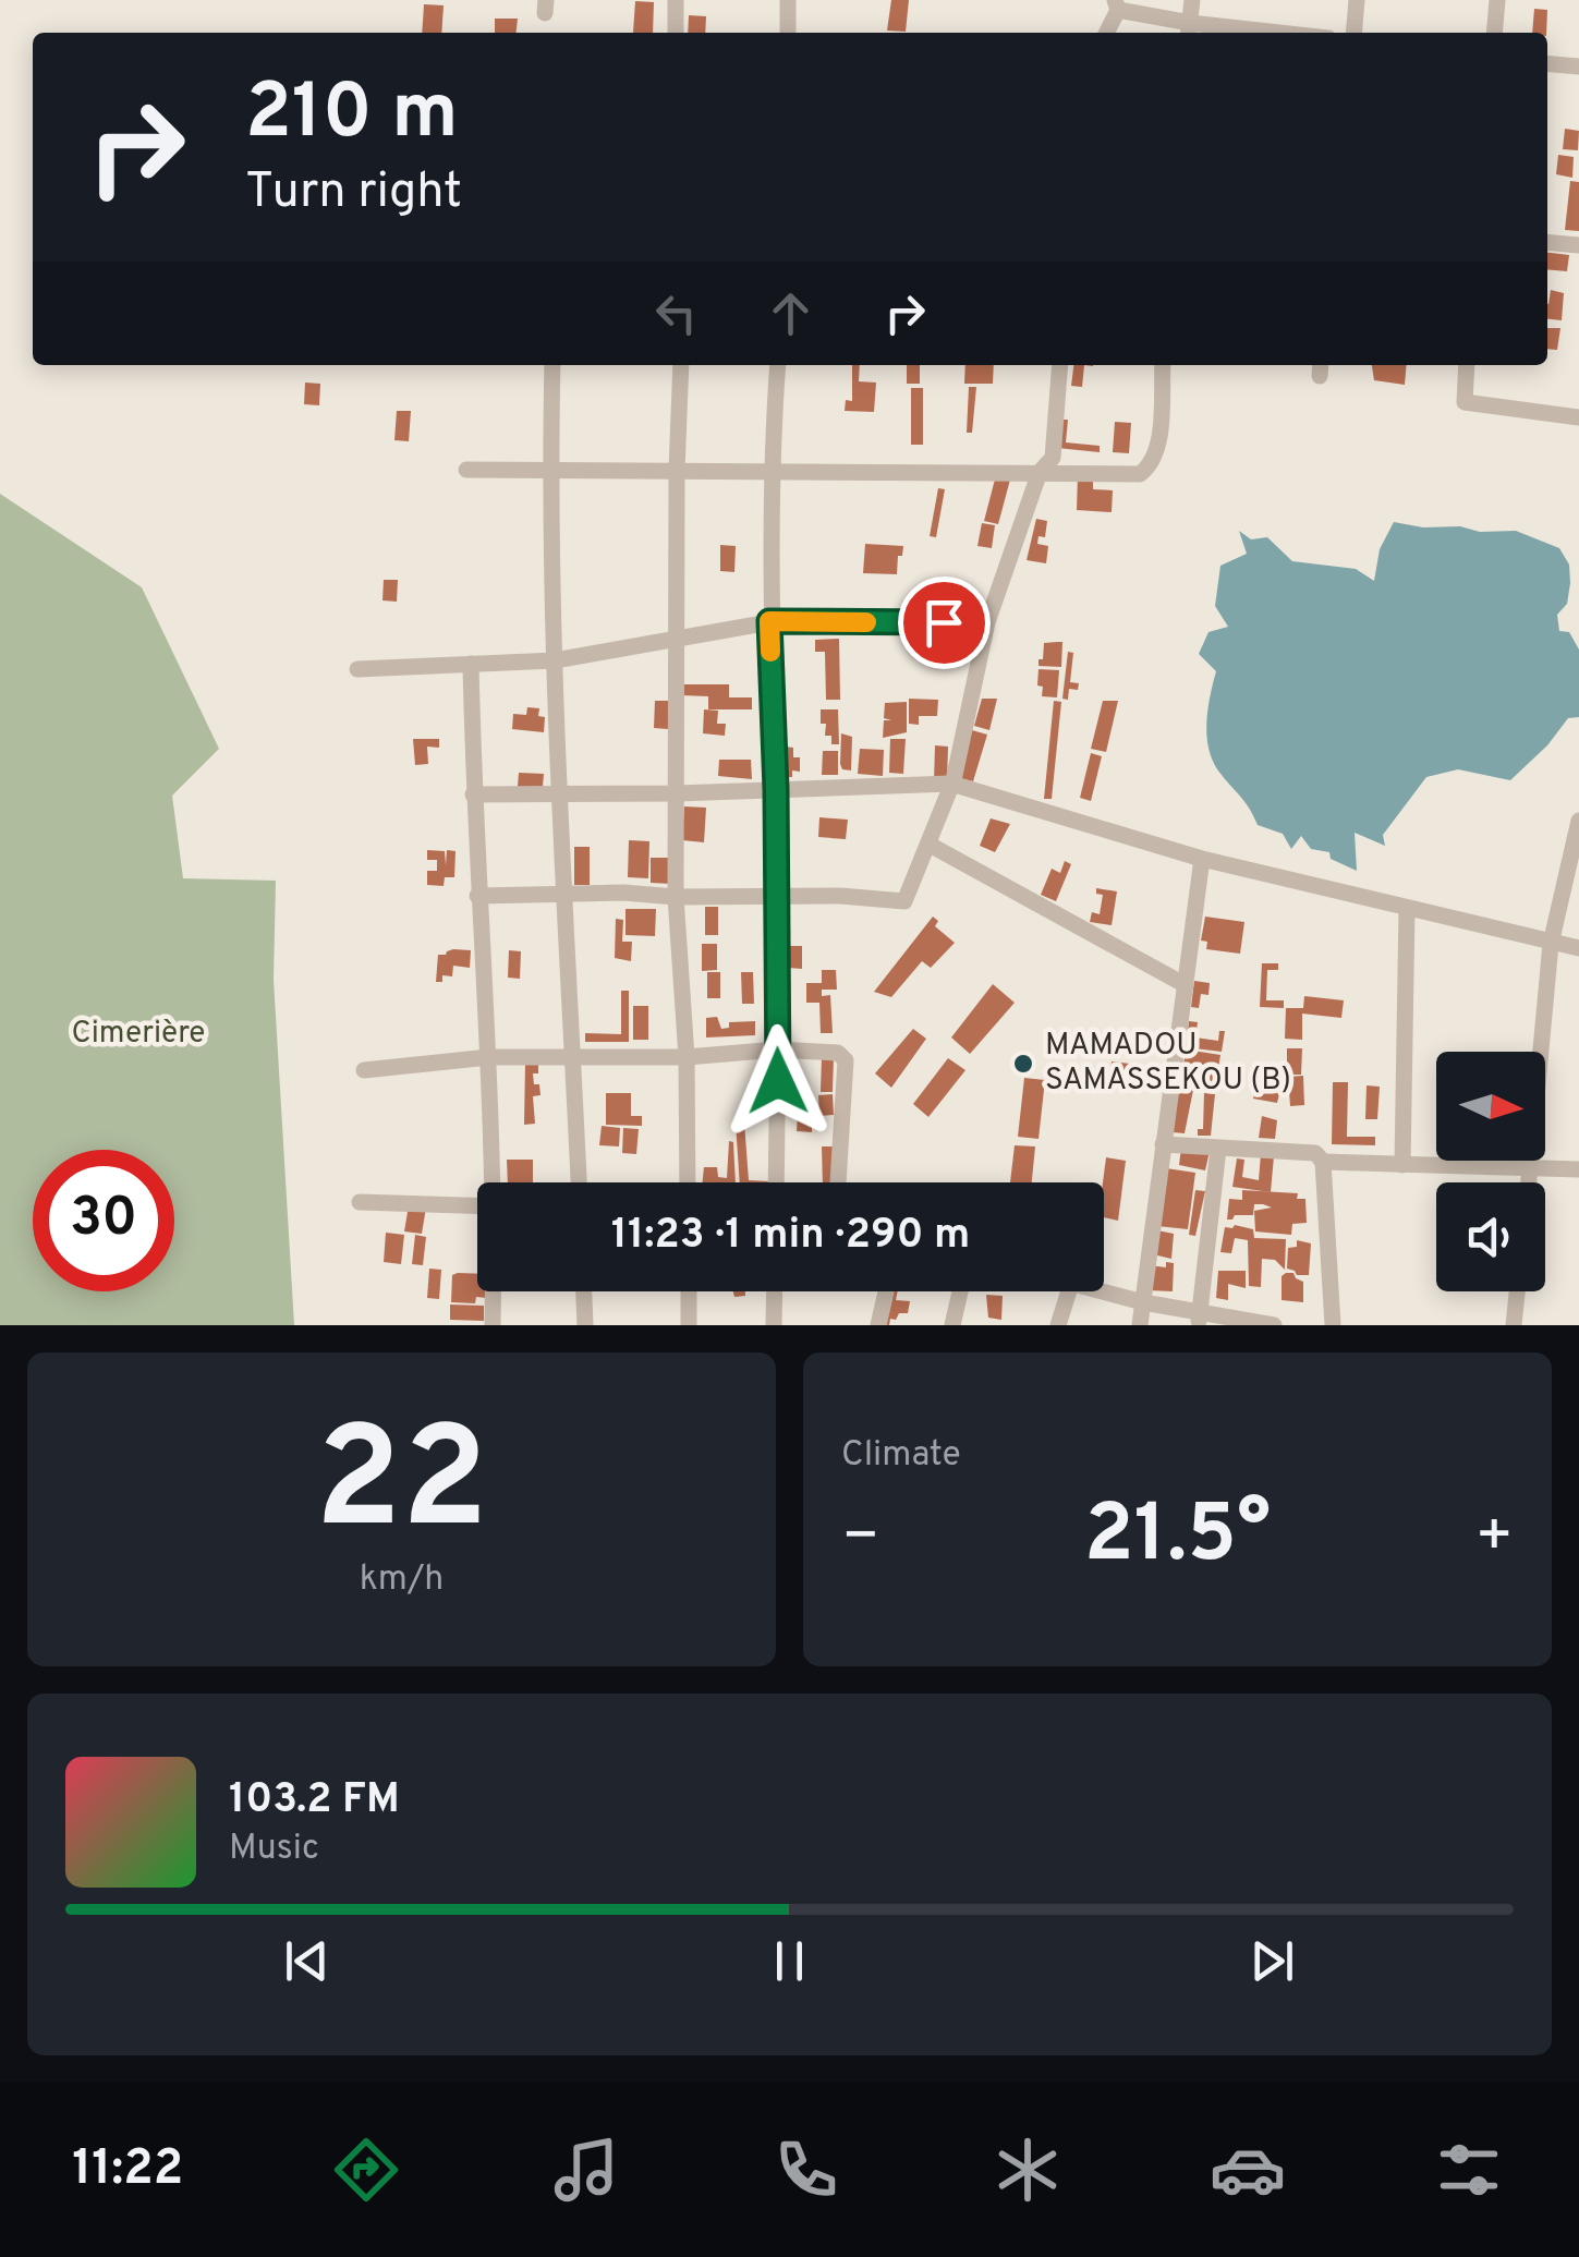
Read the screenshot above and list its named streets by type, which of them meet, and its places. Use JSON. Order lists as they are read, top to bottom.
{
  "parks": ["Cimerière"],
  "places": ["MAMADOU SAMASSEKOU (B)"],
  "north": "right",
  "page": {
    "turn": ["210 m", "Turn right"],
    "limit": "30",
    "trip": "11:23 · 1 min · 290 m",
    "tile": [
      ["22", "km/h"],
      "Climate"
    ],
    "heat": ["−", "21.5°", "+"],
    "song": ["103.2 FM", "Music"],
    "tabs": "11:22"
  }
}
